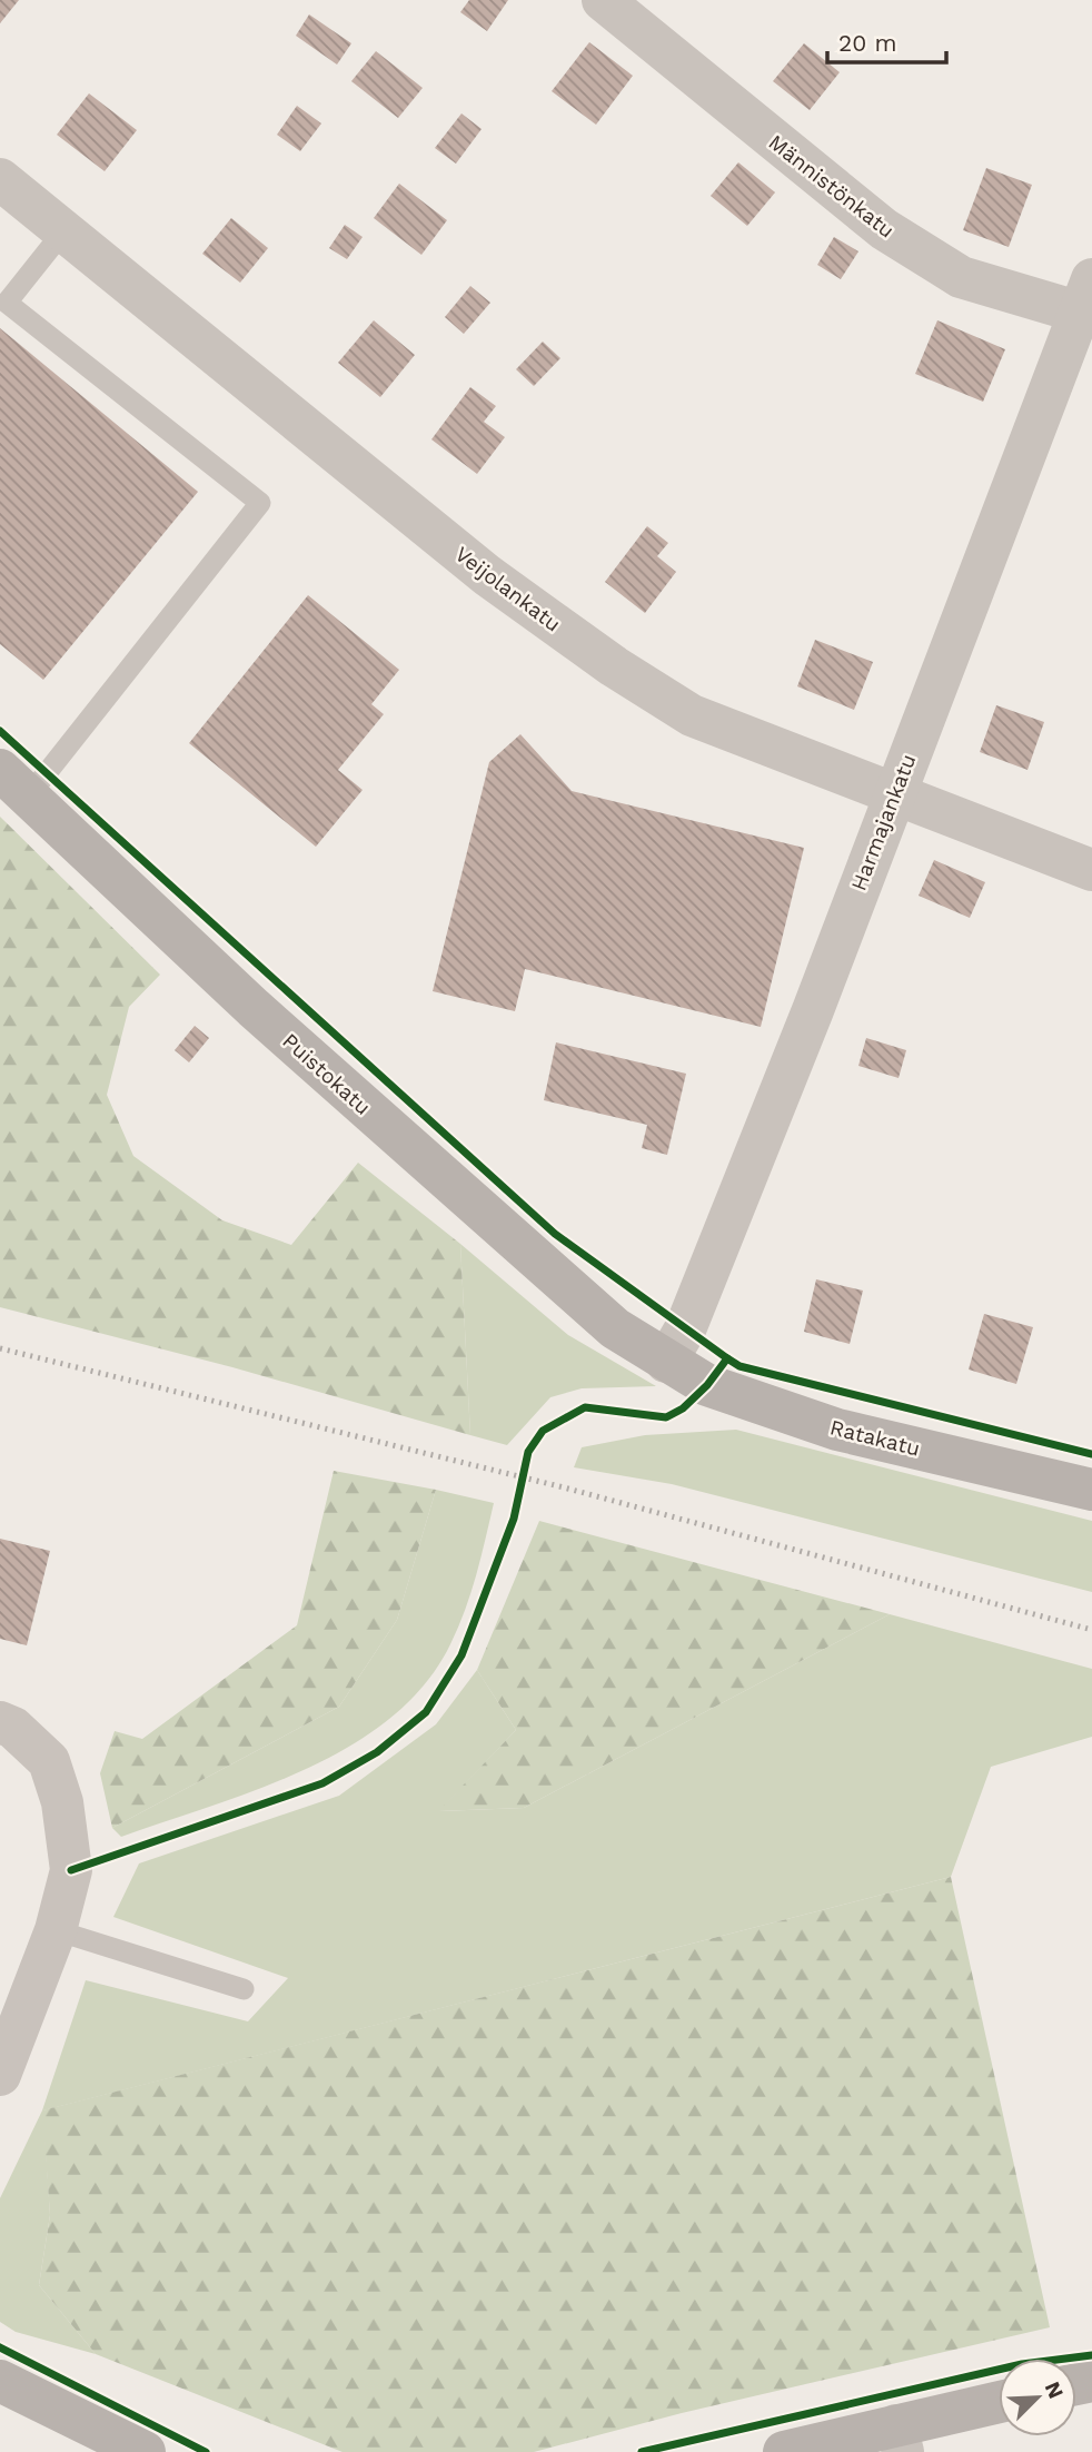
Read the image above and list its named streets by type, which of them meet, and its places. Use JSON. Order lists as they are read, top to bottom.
{
  "streets": {
    "street": [
      "Männistönkatu",
      "Veijolankatu",
      "Harmajankatu",
      "Puistokatu",
      "Ratakatu"
    ]
  },
  "crossings": [
    ["Männistönkatu", "Harmajankatu"],
    ["Veijolankatu", "Harmajankatu"],
    ["Harmajankatu", "Puistokatu"],
    ["Harmajankatu", "Ratakatu"],
    ["Puistokatu", "Ratakatu"]
  ],
  "scale_bar": "20 m",
  "north": "top right"
}
